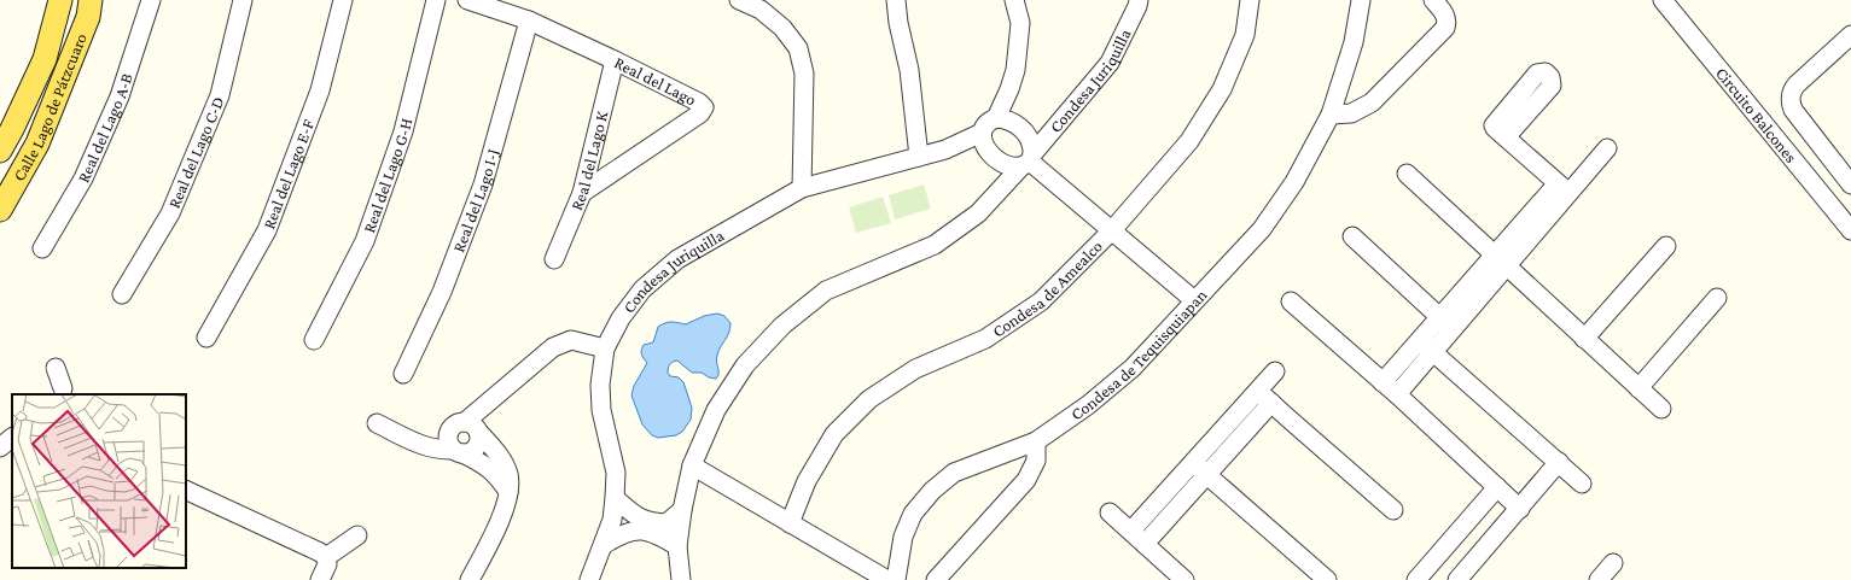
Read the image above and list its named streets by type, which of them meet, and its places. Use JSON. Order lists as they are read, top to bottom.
{
  "streets": {
    "main road": ["Calle Lago de Pátzcuaro"],
    "street": [
      "Condesa Juriquilla",
      "Real del Lago",
      "Circuito Balcones",
      "Real del Lago A-B",
      "Real del Lago C-D",
      "Real del Lago K",
      "Real del Lago E-F",
      "Real del Lago G-H",
      "Real del Lago I-J",
      "Condesa de Amealco",
      "Condesa de Tequisquiapan"
    ]
  },
  "crossings": [
    ["Real del Lago", "Real del Lago K"],
    ["Real del Lago", "Real del Lago I-J"]
  ]
}
